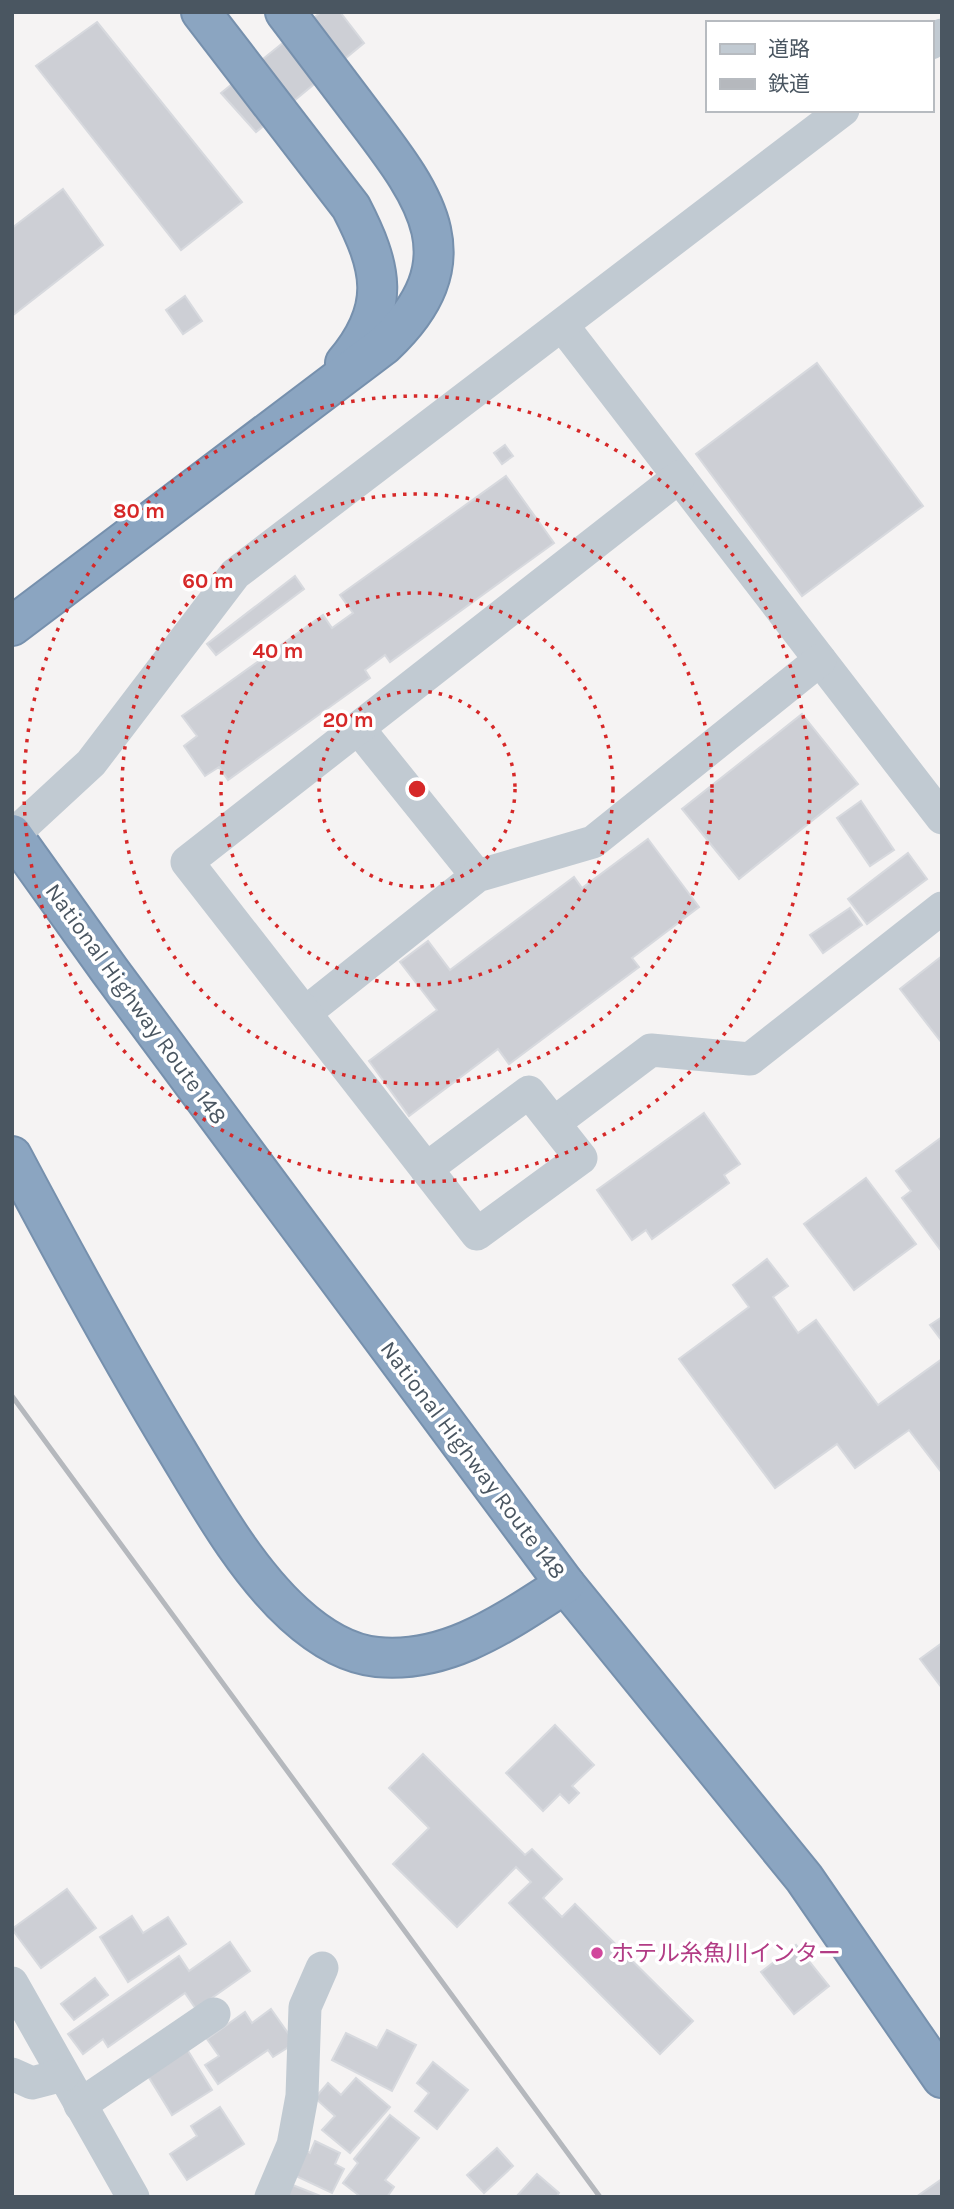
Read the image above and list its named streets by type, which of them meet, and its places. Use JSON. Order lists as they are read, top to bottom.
{
  "streets": {
    "highway": ["National Highway Route 148"]
  },
  "places": ["ホテル糸魚川インター"],
  "legend": ["道路", "鉄道"],
  "rings": [
    "80 m",
    "60 m",
    "40 m",
    "20 m"
  ]
}
